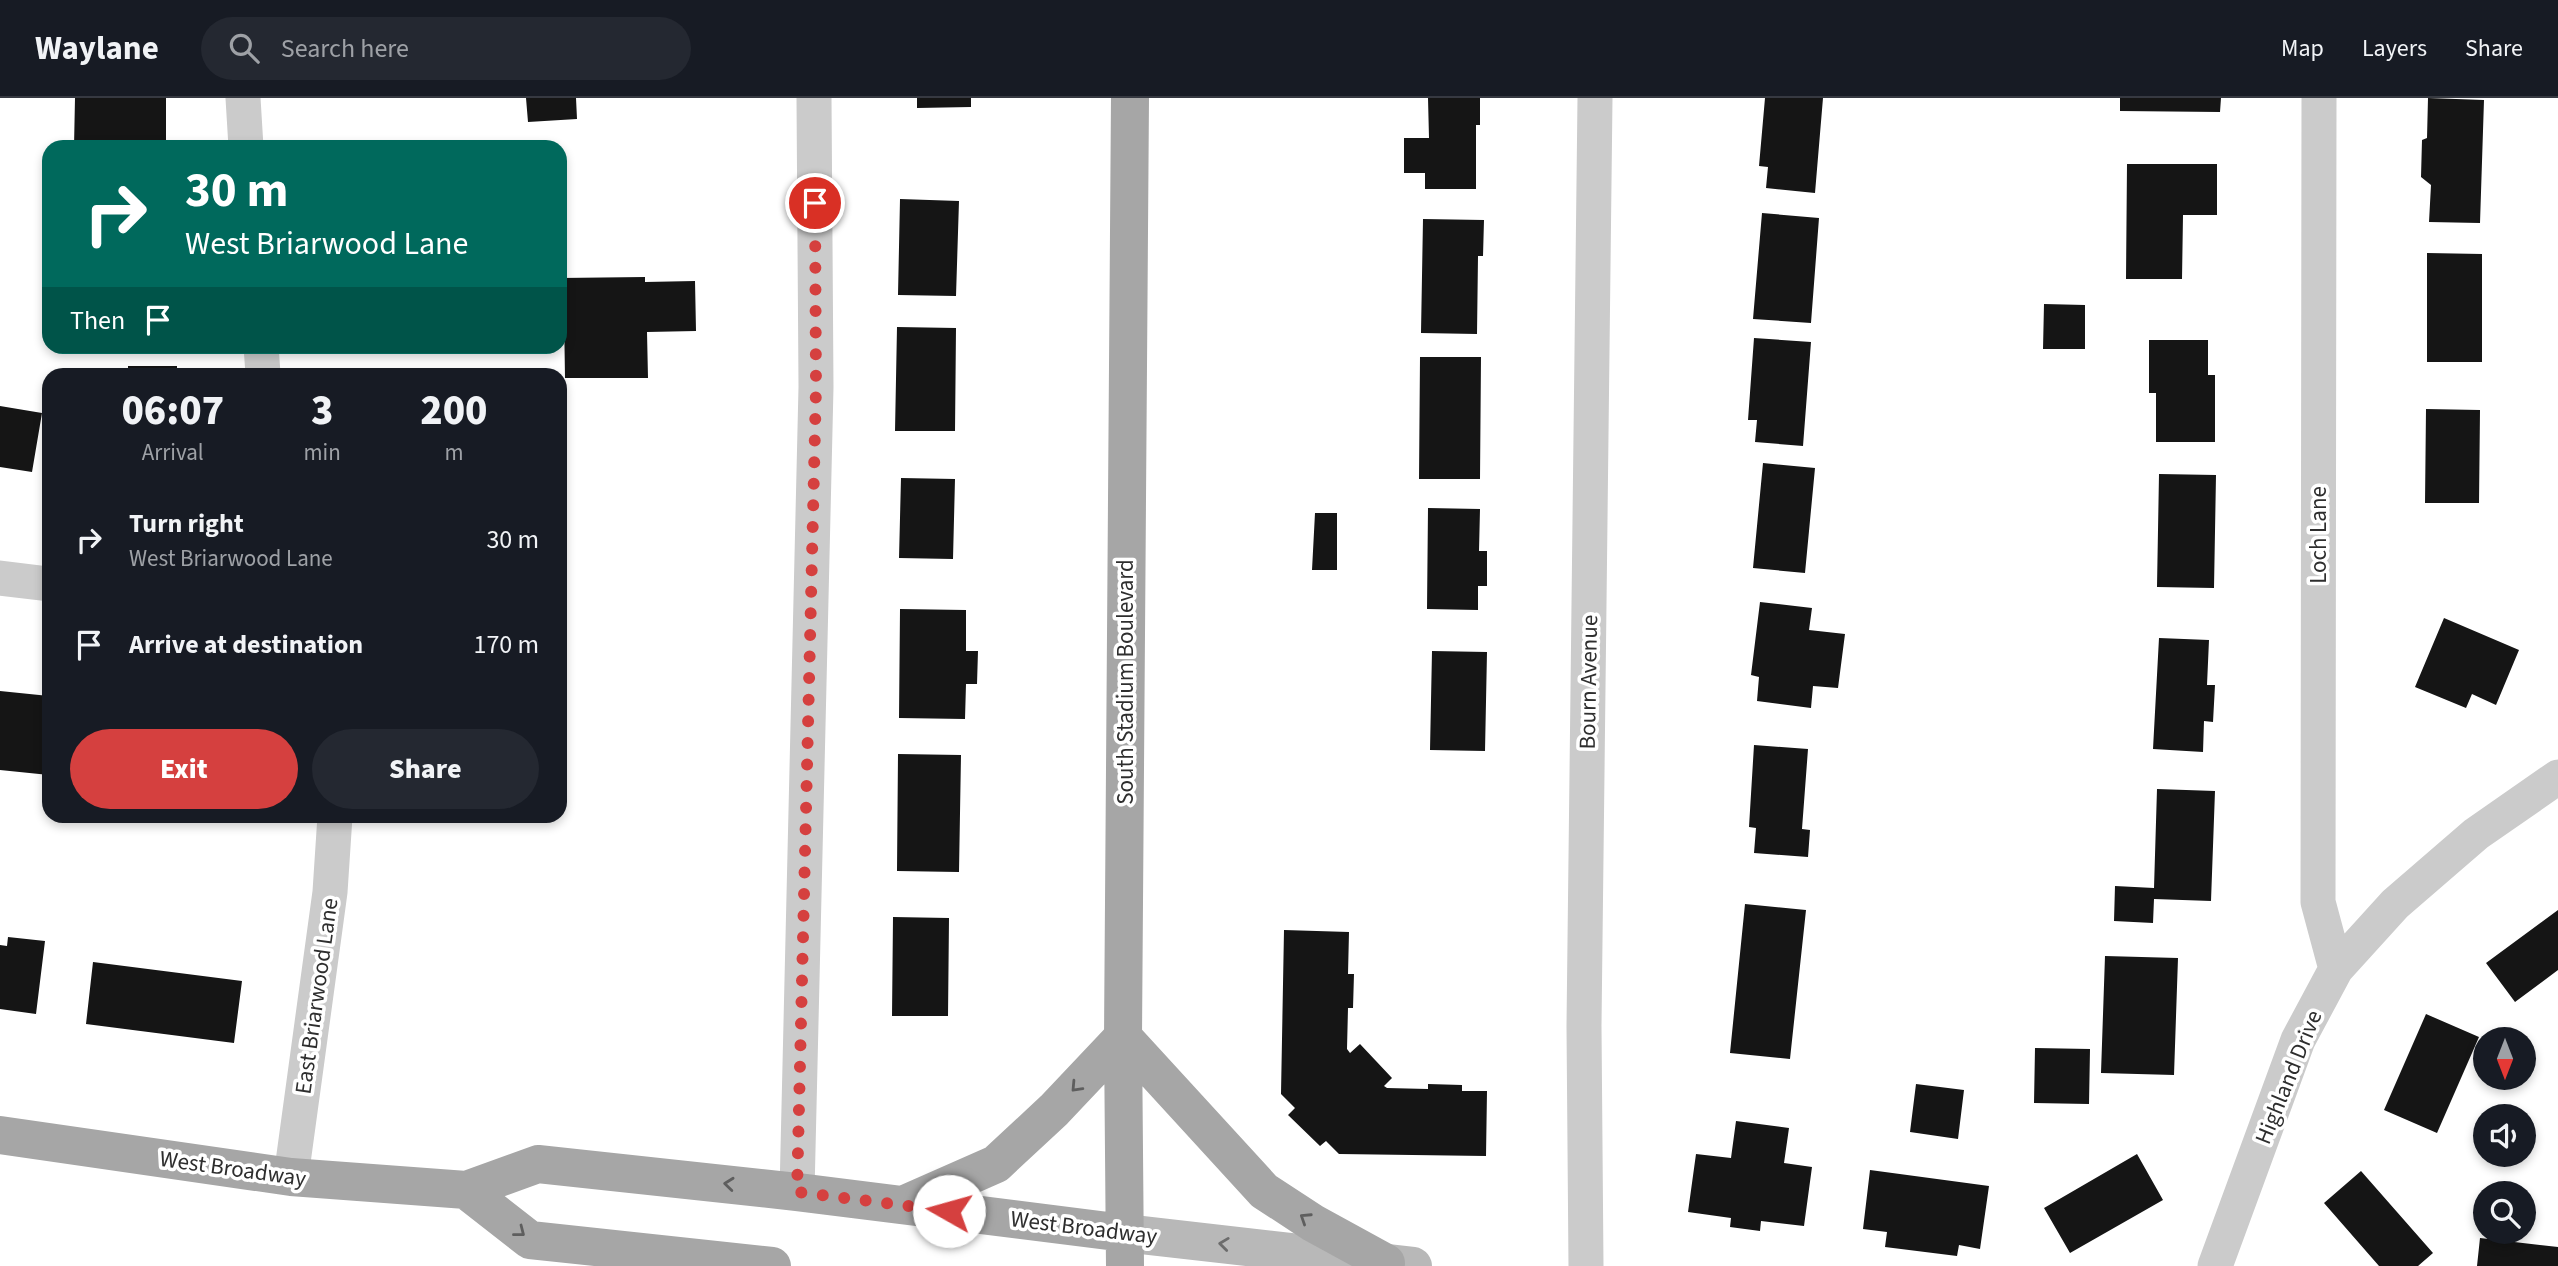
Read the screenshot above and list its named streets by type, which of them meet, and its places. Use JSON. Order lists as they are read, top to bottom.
{
  "streets": {
    "main road": ["South Stadium Boulevard", "West Broadway"],
    "street": [
      "Loch Lane",
      "Bourn Avenue",
      "East Briarwood Lane",
      "Highland Drive"
    ]
  },
  "crossings": [
    ["Loch Lane", "Highland Drive"],
    ["South Stadium Boulevard", "West Broadway"],
    ["East Briarwood Lane", "West Broadway"]
  ],
  "north": "bottom",
  "page": {
    "header": "Waylane",
    "search": "Search here",
    "nav": ["Map", "Layers", "Share"],
    "turn": ["30 m", "West Briarwood Lane"],
    "then": "Then",
    "eta": [
      "06:07",
      "Arrival",
      "3",
      "min",
      "200",
      "m"
    ],
    "list": [
      {
        "name": "Turn right",
        "note": "West Briarwood Lane",
        "value": "30 m"
      },
      {
        "name": "Arrive at destination",
        "value": "170 m"
      }
    ],
    "buttons": ["Exit", "Share"]
  }
}
